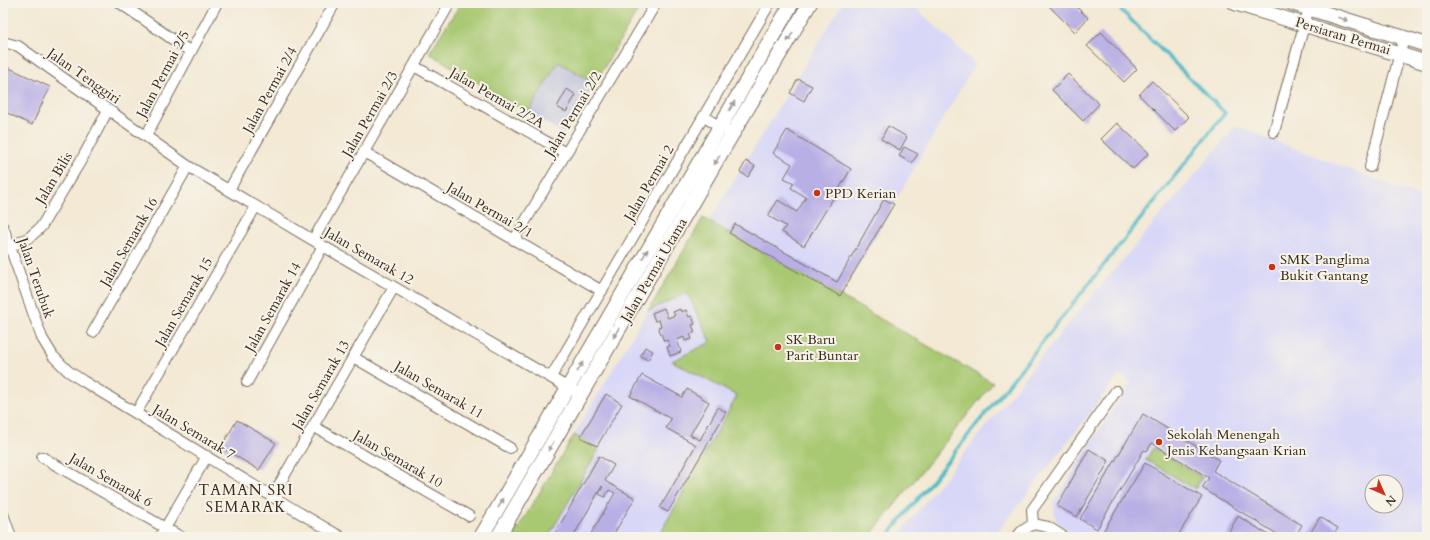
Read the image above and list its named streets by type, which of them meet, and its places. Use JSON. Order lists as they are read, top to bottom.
{
  "streets": {
    "street": [
      "Persiaran Permai",
      "Jalan Permai 2/5",
      "Jalan Tenggiri",
      "Jalan Permai 2/4",
      "Jalan Permai 2/2A",
      "Jalan Permai 2/3",
      "Jalan Permai 2/2",
      "Jalan Bilis",
      "Jalan Permai 2",
      "Jalan Permai 2/1",
      "Jalan Semarak 16",
      "Jalan Semarak 12",
      "Jalan Permai Utama",
      "Jalan Terubuk",
      "Jalan Semarak 15",
      "Jalan Semarak 14",
      "Jalan Semarak 13",
      "Jalan Semarak 11",
      "Jalan Semarak 7",
      "Jalan Semarak 10",
      "Jalan Semarak 6"
    ]
  },
  "crossings": [
    ["Jalan Permai 2/5", "Jalan Tenggiri"],
    ["Jalan Permai 2/5", "Jalan Semarak 12"],
    ["Jalan Tenggiri", "Jalan Bilis"],
    ["Jalan Tenggiri", "Jalan Semarak 12"],
    ["Jalan Permai 2/4", "Jalan Semarak 12"],
    ["Jalan Permai 2/2A", "Jalan Permai 2/3"],
    ["Jalan Permai 2/2A", "Jalan Permai 2/2"],
    ["Jalan Permai 2/3", "Jalan Permai 2/1"],
    ["Jalan Permai 2/3", "Jalan Semarak 12"],
    ["Jalan Permai 2/2", "Jalan Permai 2/1"],
    ["Jalan Bilis", "Jalan Terubuk"],
    ["Jalan Permai 2", "Jalan Permai 2/1"],
    ["Jalan Permai 2", "Jalan Semarak 12"],
    ["Jalan Semarak 16", "Jalan Semarak 12"],
    ["Jalan Semarak 12", "Jalan Permai Utama"],
    ["Jalan Semarak 12", "Jalan Semarak 15"],
    ["Jalan Semarak 12", "Jalan Semarak 14"],
    ["Jalan Semarak 12", "Jalan Semarak 13"],
    ["Jalan Terubuk", "Jalan Semarak 7"],
    ["Jalan Semarak 15", "Jalan Semarak 7"],
    ["Jalan Semarak 13", "Jalan Semarak 11"],
    ["Jalan Semarak 13", "Jalan Semarak 7"],
    ["Jalan Semarak 13", "Jalan Semarak 10"]
  ],
  "districts": ["TAMAN SRI SEMARAK"],
  "places": [
    "PPD Kerian",
    "SMK Panglima Bukit Gantang",
    "SK Baru Parit Buntar",
    "Sekolah Menengah Jenis Kebangsaan Krian"
  ],
  "north": "bottom right"
}
